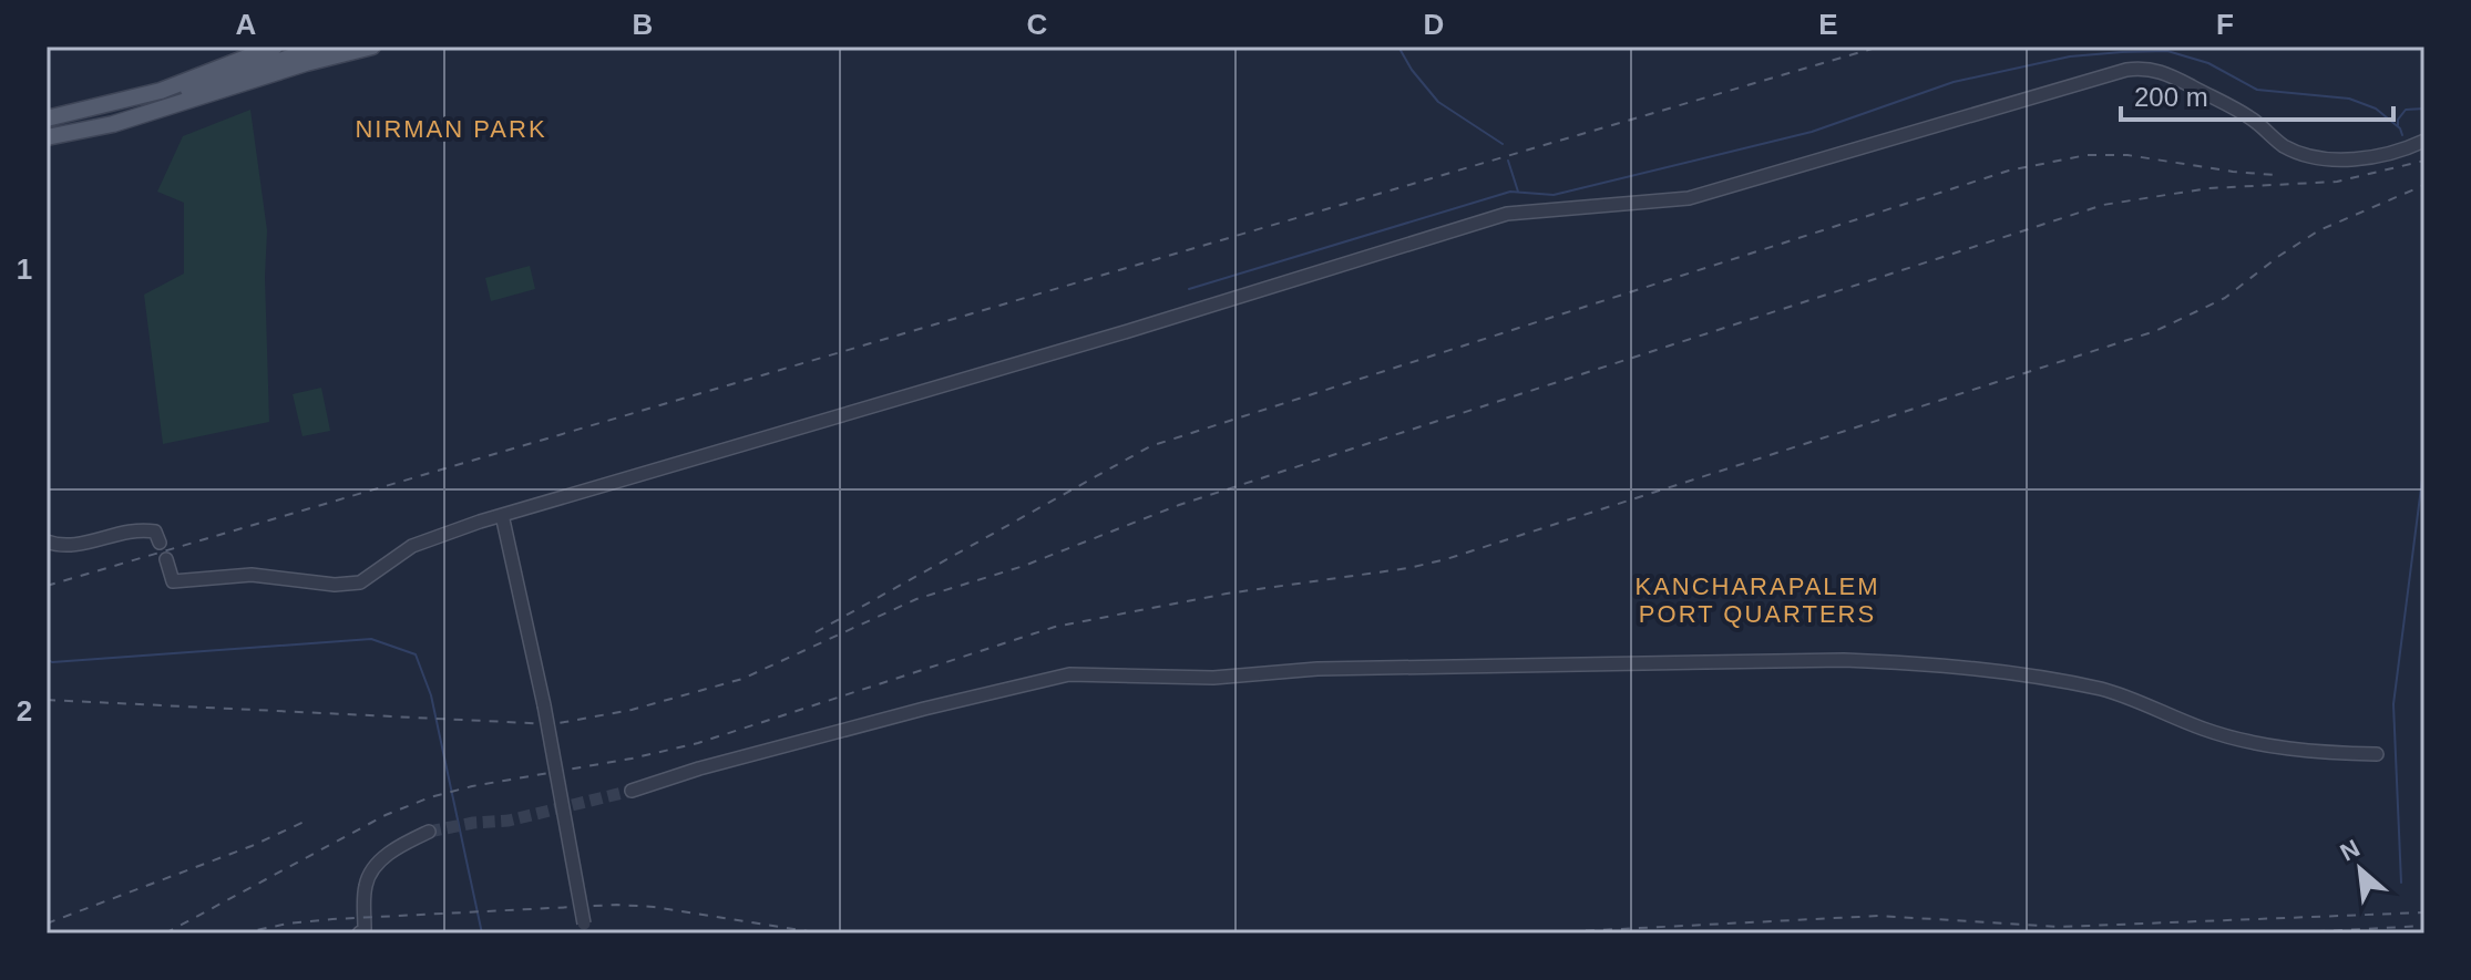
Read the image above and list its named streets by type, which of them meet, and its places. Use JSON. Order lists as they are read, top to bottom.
{
  "districts": ["NIRMAN PARK", "KANCHARAPALEM PORT QUARTERS"],
  "scale_bar": "200 m",
  "north": "top left",
  "grid": {
    "columns": [
      "A",
      "B",
      "C",
      "D",
      "E",
      "F"
    ],
    "rows": ["1", "2"]
  }
}
